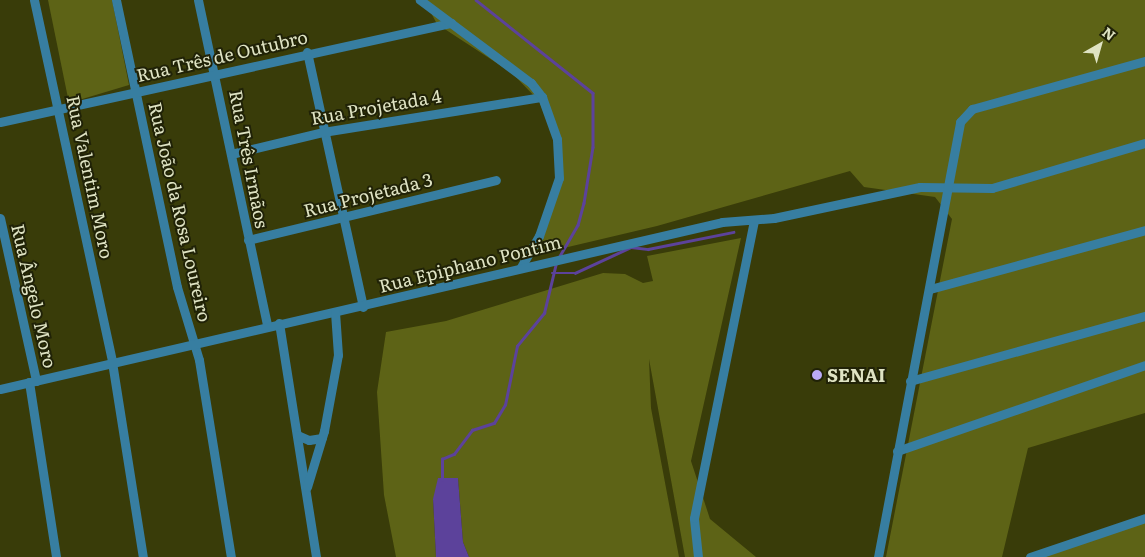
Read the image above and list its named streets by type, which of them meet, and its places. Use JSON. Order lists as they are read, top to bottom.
{
  "streets": {
    "street": [
      "Rua Três de Outubro",
      "Rua Projetada 4",
      "Rua Três Irmãos",
      "Rua Valentim Moro",
      "Rua Projetada 3",
      "Rua João da Rosa Loureiro",
      "Rua Epiphano Pontim",
      "Rua Ângelo Moro"
    ]
  },
  "crossings": [
    ["Rua Três de Outubro", "Rua Três Irmãos"],
    ["Rua Três de Outubro", "Rua Valentim Moro"],
    ["Rua Três de Outubro", "Rua João da Rosa Loureiro"],
    ["Rua Projetada 4", "Rua Três Irmãos"],
    ["Rua Três Irmãos", "Rua Projetada 3"],
    ["Rua Três Irmãos", "Rua Epiphano Pontim"],
    ["Rua Valentim Moro", "Rua Epiphano Pontim"],
    ["Rua João da Rosa Loureiro", "Rua Epiphano Pontim"],
    ["Rua Epiphano Pontim", "Rua Ângelo Moro"]
  ],
  "places": ["SENAI"],
  "north": "top right"
}
